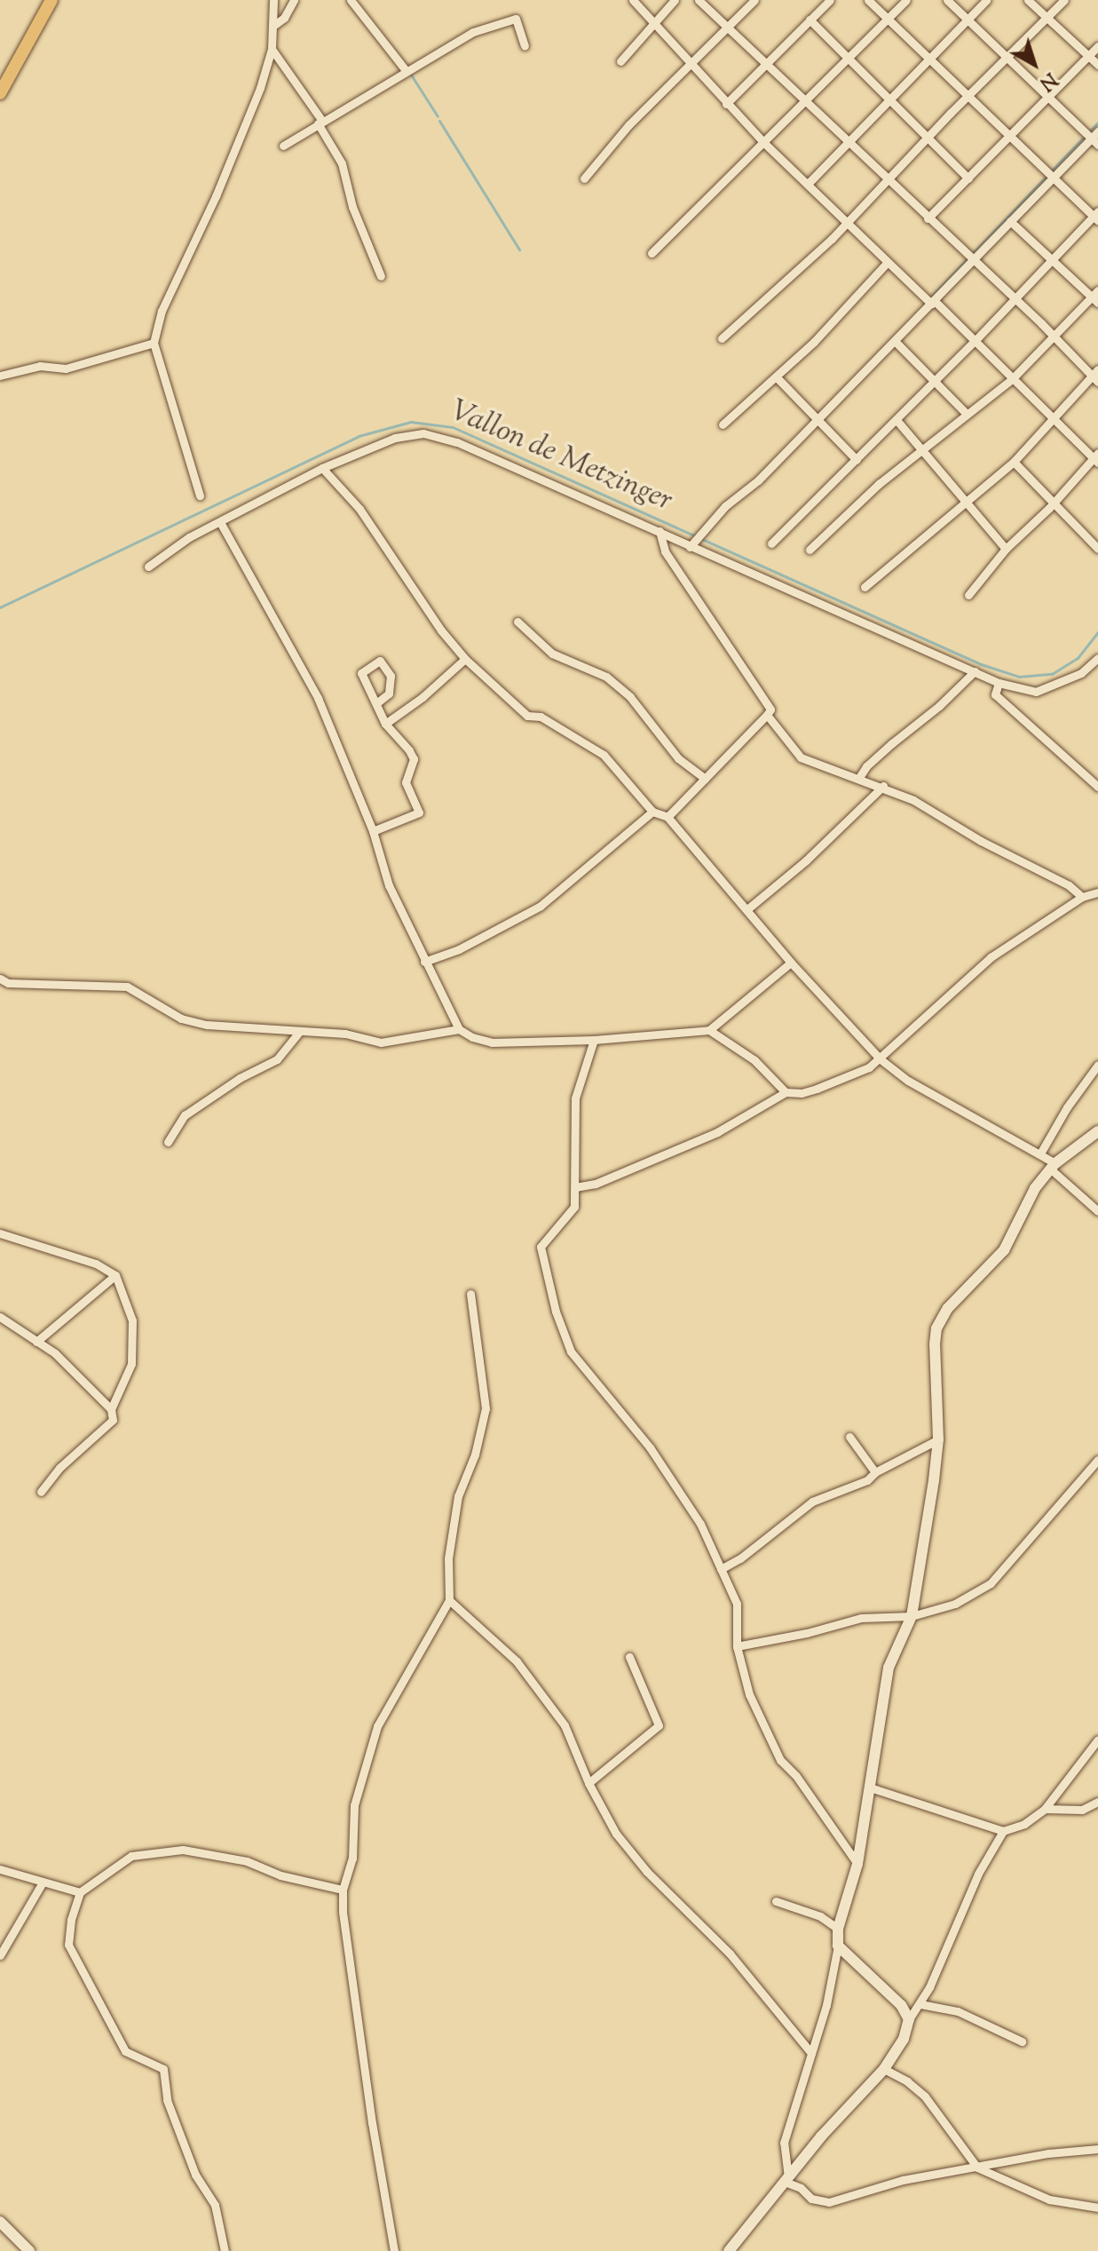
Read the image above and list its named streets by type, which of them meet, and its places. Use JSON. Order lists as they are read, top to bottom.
{
  "water": ["Vallon de Metzinger"],
  "north": "bottom right"
}
